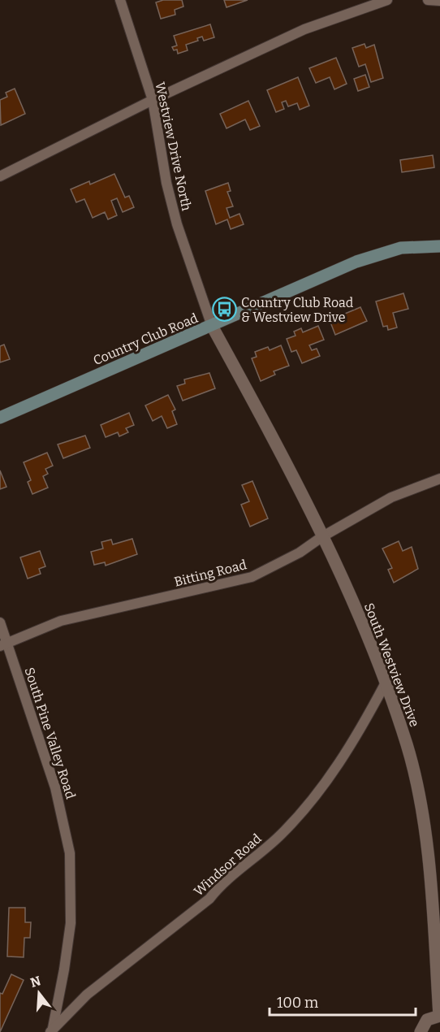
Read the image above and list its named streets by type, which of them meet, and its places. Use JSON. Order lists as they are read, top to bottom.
{
  "streets": {
    "main road": ["Country Club Road"],
    "street": [
      "Westview Drive North",
      "Bitting Road",
      "South Westview Drive",
      "South Pine Valley Road",
      "Windsor Road"
    ]
  },
  "crossings": [
    ["Westview Drive North", "Country Club Road"],
    ["Westview Drive North", "South Westview Drive"],
    ["Country Club Road", "South Westview Drive"],
    ["Bitting Road", "South Westview Drive"],
    ["Bitting Road", "South Pine Valley Road"],
    ["South Westview Drive", "Windsor Road"],
    ["South Pine Valley Road", "Windsor Road"]
  ],
  "places": {
    "bus stop": ["Country Club Road & Westview Drive"]
  },
  "scale_bar": "100 m",
  "north": "top"
}
